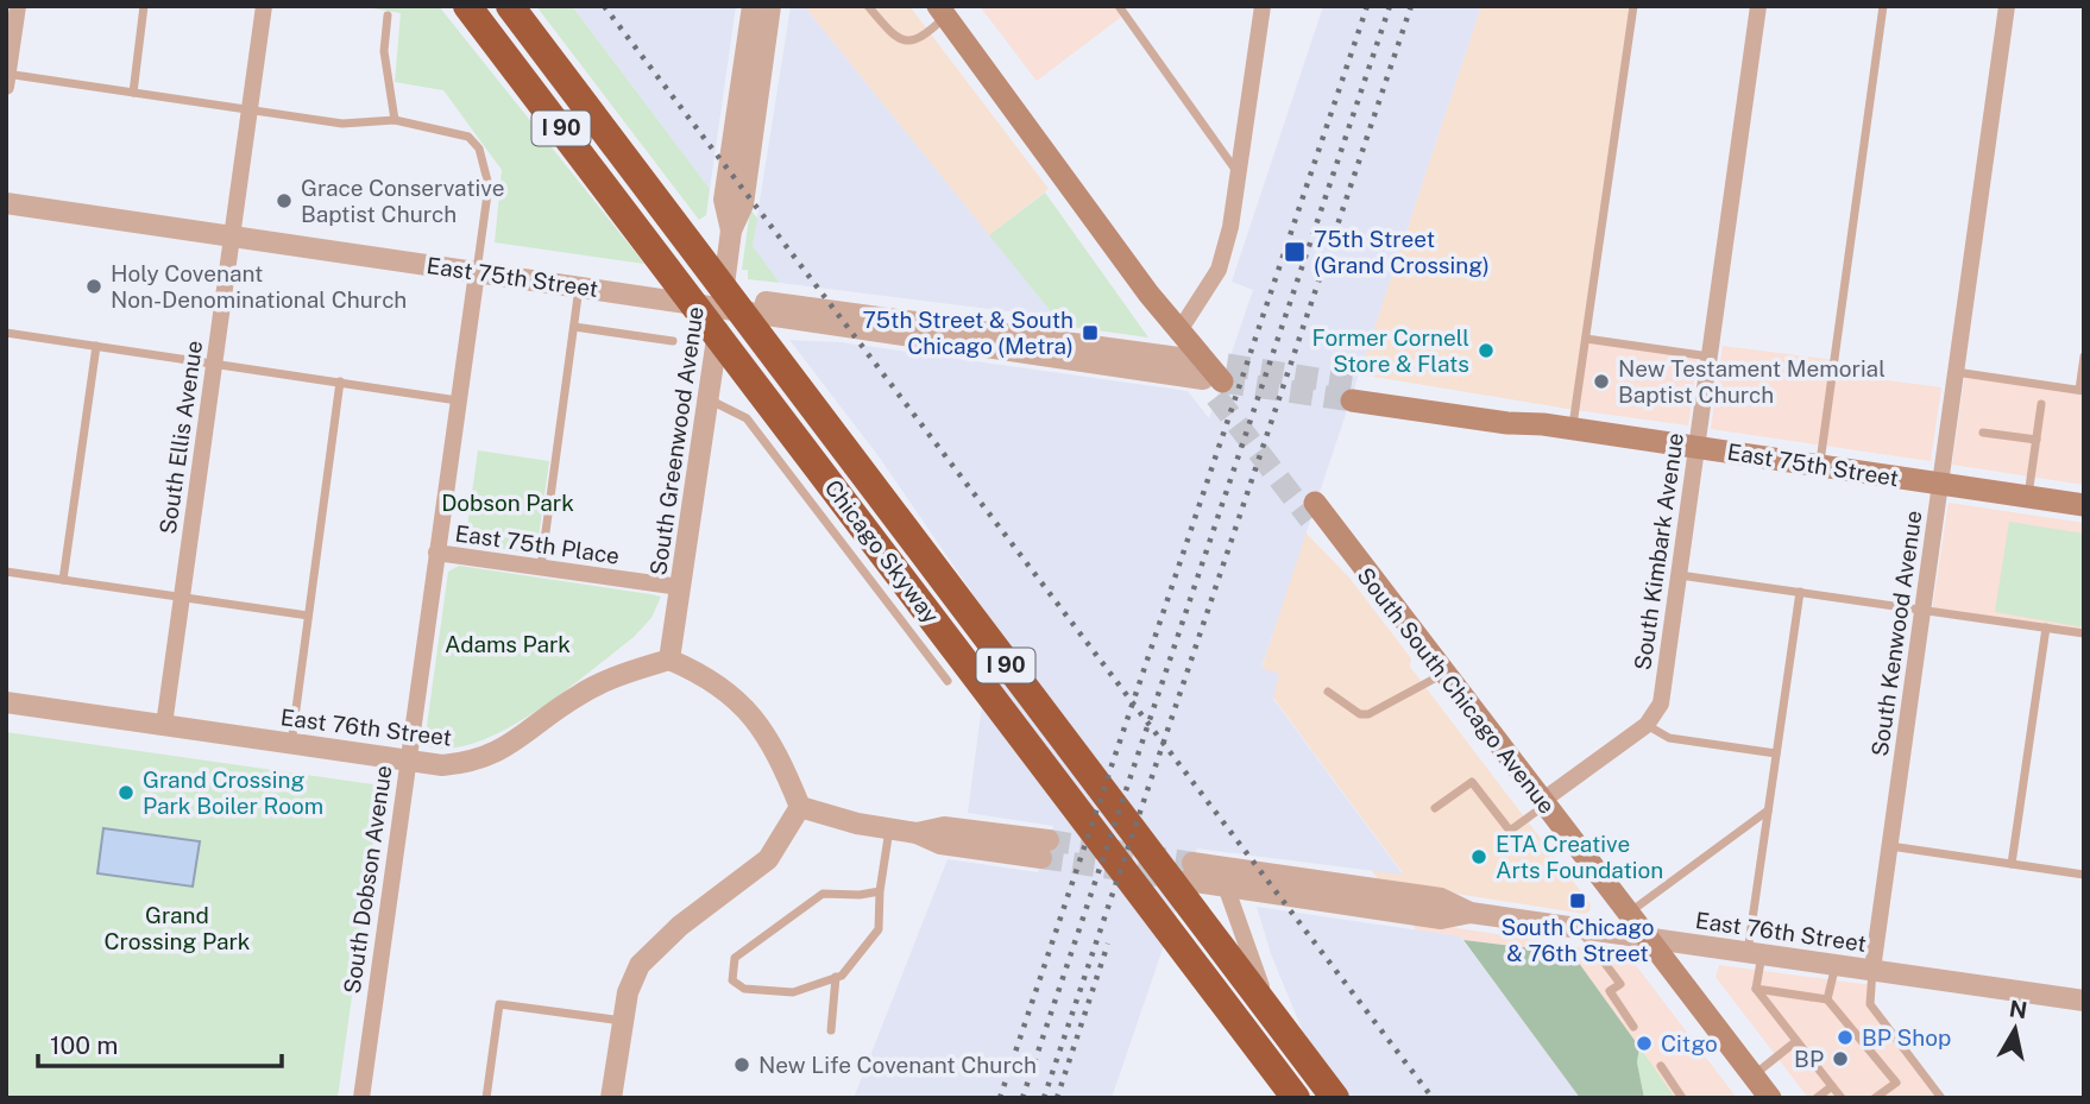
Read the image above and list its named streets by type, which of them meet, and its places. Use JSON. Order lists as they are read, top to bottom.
{
  "streets": {
    "highway": ["I 90", "Chicago Skyway"],
    "main road": ["East 75th Street", "South South Chicago Avenue"],
    "street": [
      "South Ellis Avenue",
      "South Greenwood Avenue",
      "East 75th Place",
      "South Kimbark Avenue",
      "South Kenwood Avenue",
      "East 76th Street",
      "South Dobson Avenue"
    ]
  },
  "crossings": [
    ["East 75th Street", "South Ellis Avenue"],
    ["East 75th Street", "South Greenwood Avenue"],
    ["East 75th Street", "South Kimbark Avenue"],
    ["East 75th Street", "South Kenwood Avenue"],
    ["East 75th Street", "South Dobson Avenue"],
    ["South Ellis Avenue", "East 76th Street"],
    ["South Greenwood Avenue", "East 75th Place"],
    ["South Greenwood Avenue", "East 76th Street"],
    ["East 75th Place", "South Dobson Avenue"],
    ["South Kenwood Avenue", "East 76th Street"],
    ["South South Chicago Avenue", "East 76th Street"],
    ["East 76th Street", "South Dobson Avenue"]
  ],
  "parks": ["Dobson Park", "Adams Park", "Grand Crossing Park"],
  "places": {
    "other": [
      "Grace Conservative Baptist Church",
      "Holy Covenant Non-Denominational Church",
      "Former Cornell Store & Flats",
      "New Testament Memorial Baptist Church",
      "Grand Crossing Park Boiler Room",
      "ETA Creative Arts Foundation",
      "BP Shop",
      "Citgo",
      "BP",
      "New Life Covenant Church"
    ],
    "transit": ["75th Street (Grand Crossing)", "75th Street & South Chicago (Metra)", "South Chicago & 76th Street"]
  },
  "scale_bar": "100 m",
  "north": "top"
}
